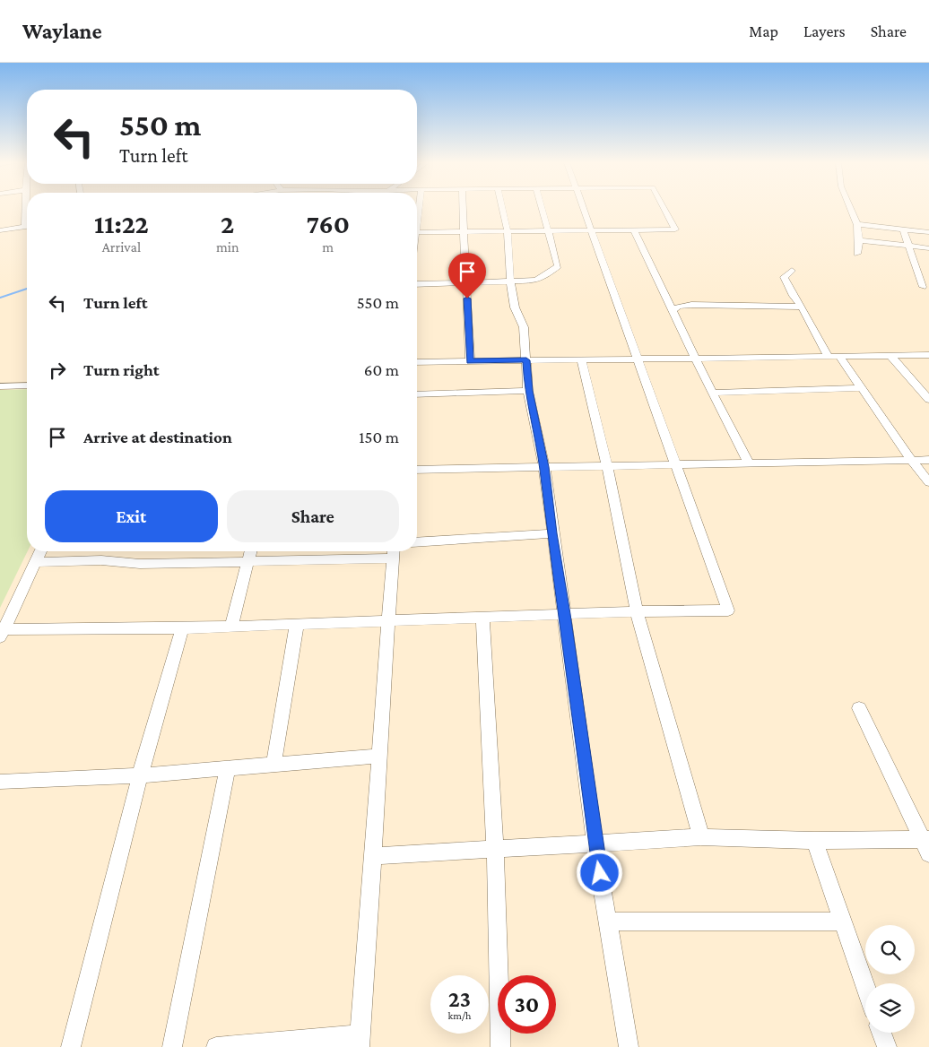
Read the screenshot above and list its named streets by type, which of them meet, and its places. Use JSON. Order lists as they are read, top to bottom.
{
  "page": {
    "header": "Waylane",
    "nav": ["Map", "Layers", "Share"],
    "turn": ["550 m", "Turn left"],
    "eta": [
      "11:22",
      "Arrival",
      "2",
      "min",
      "760",
      "m"
    ],
    "list": [
      {
        "name": "Turn left",
        "value": "550 m"
      },
      {
        "name": "Turn right",
        "value": "60 m"
      },
      {
        "name": "Arrive at destination",
        "value": "150 m"
      }
    ],
    "buttons": ["Exit", "Share"],
    "speed": "23 km/h",
    "limit": "30"
  }
}
